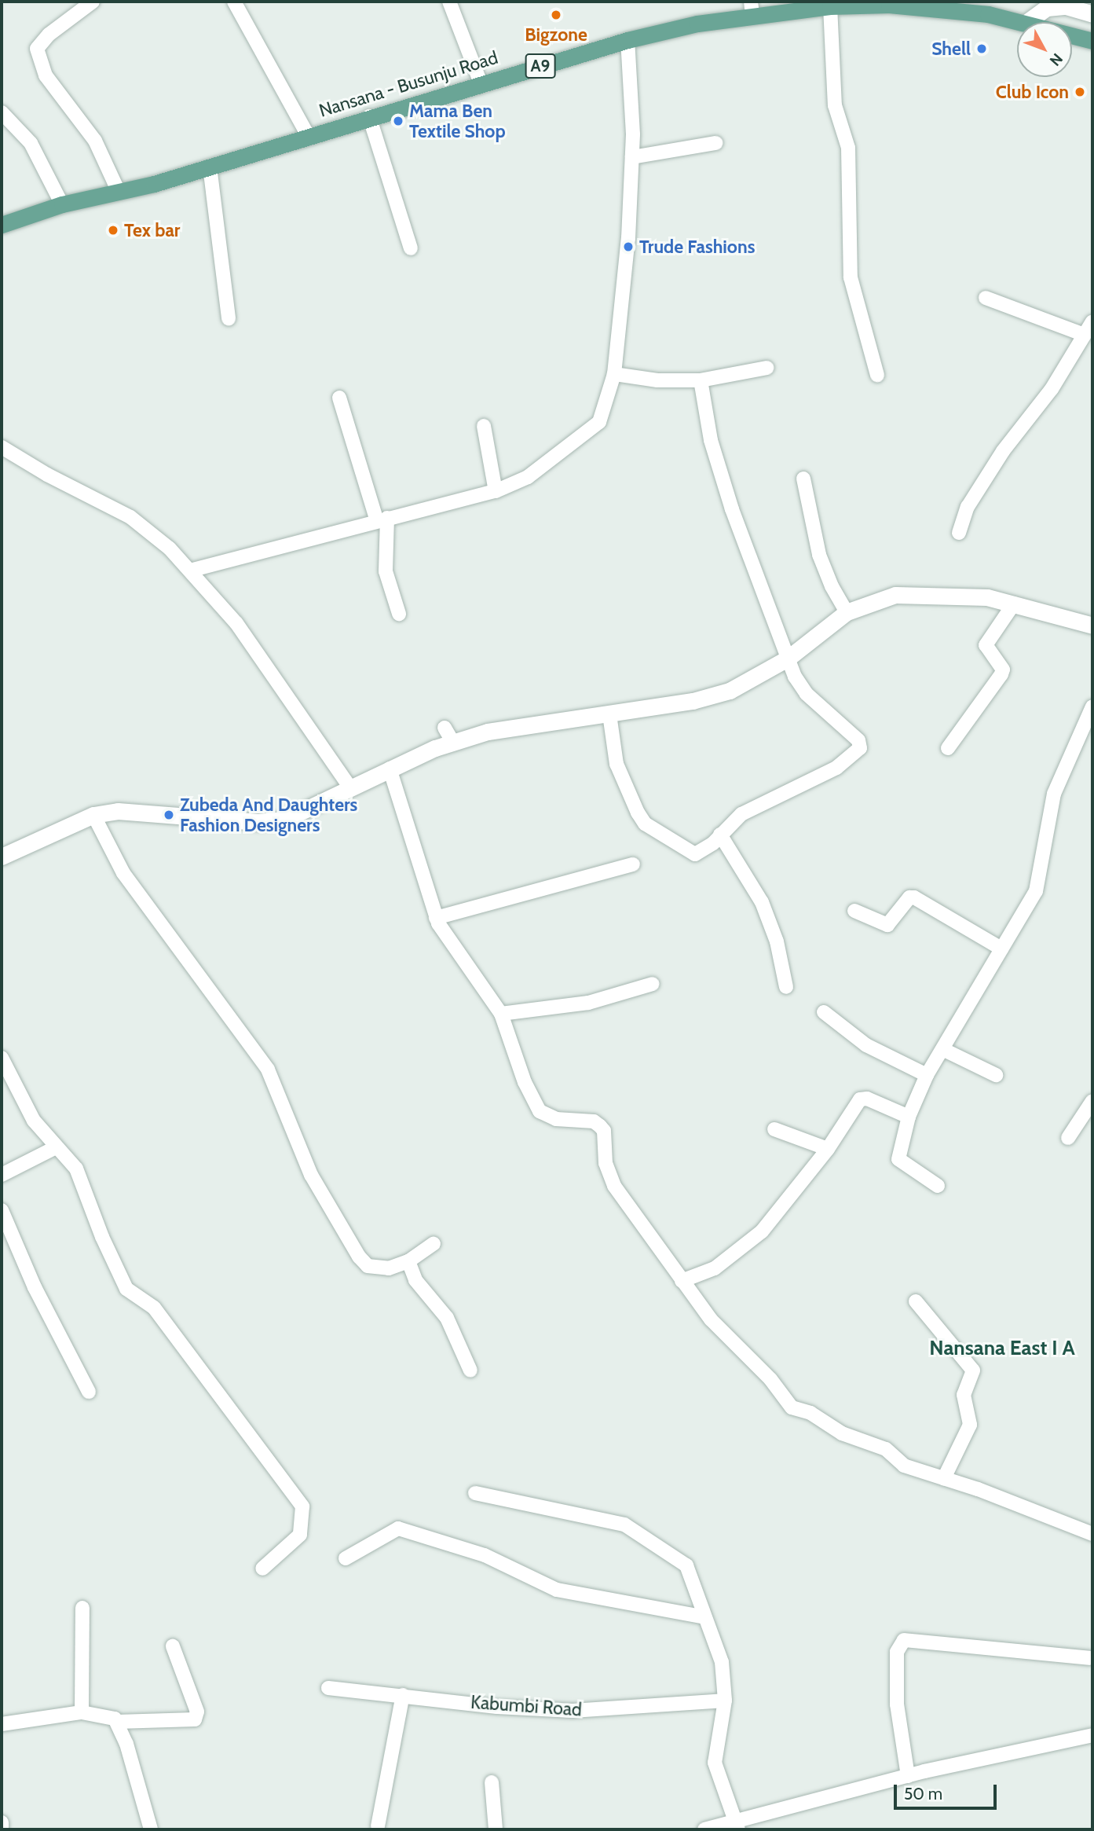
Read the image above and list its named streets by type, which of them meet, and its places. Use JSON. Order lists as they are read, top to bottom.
{
  "streets": {
    "main road": ["A9", "Nansana - Busunju Road"],
    "street": ["Kabumbi Road"]
  },
  "districts": ["Nansana East I A"],
  "places": [
    "Bigzone",
    "Shell",
    "Club Icon",
    "Mama Ben Textile Shop",
    "Tex bar",
    "Trude Fashions",
    "Zubeda And Daughters Fashion Designers"
  ],
  "scale_bar": "50 m",
  "north": "bottom right"
}
